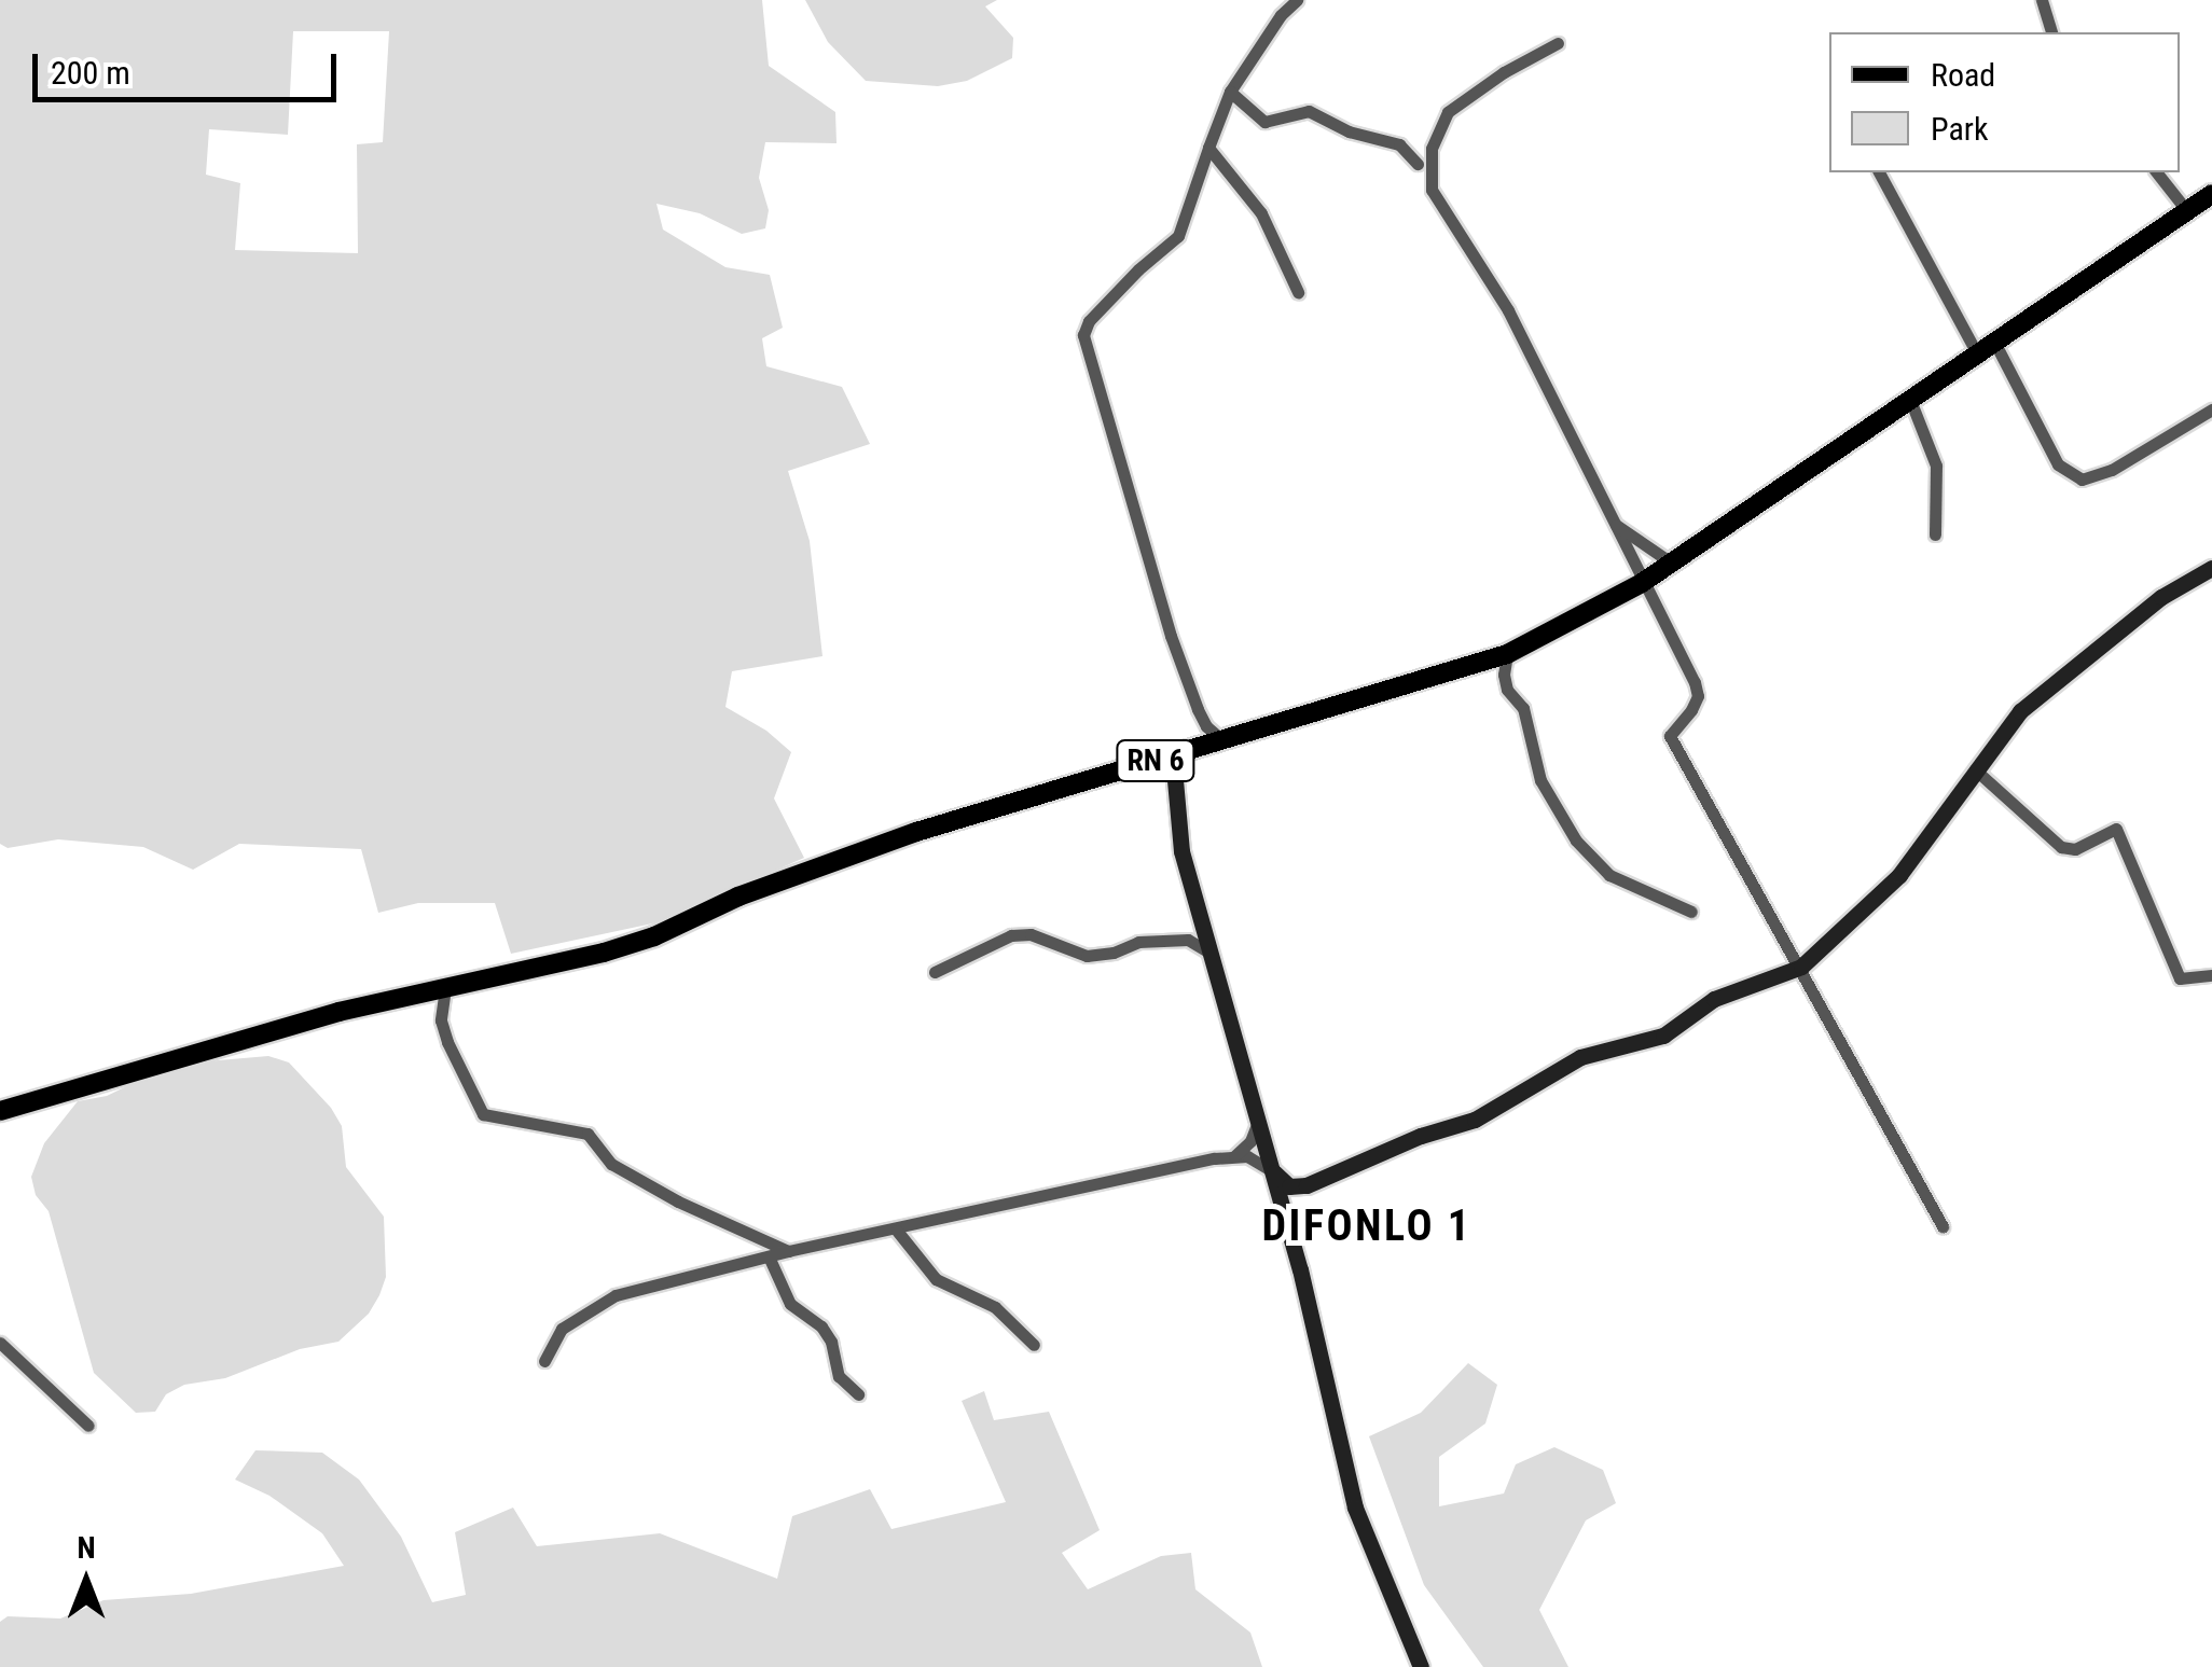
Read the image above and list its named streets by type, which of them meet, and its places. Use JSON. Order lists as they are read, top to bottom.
{
  "streets": {
    "main road": ["RN 6"]
  },
  "districts": ["DIFONLO 1"],
  "legend": ["Road", "Park"],
  "scale_bar": "200 m",
  "north": "top"
}
